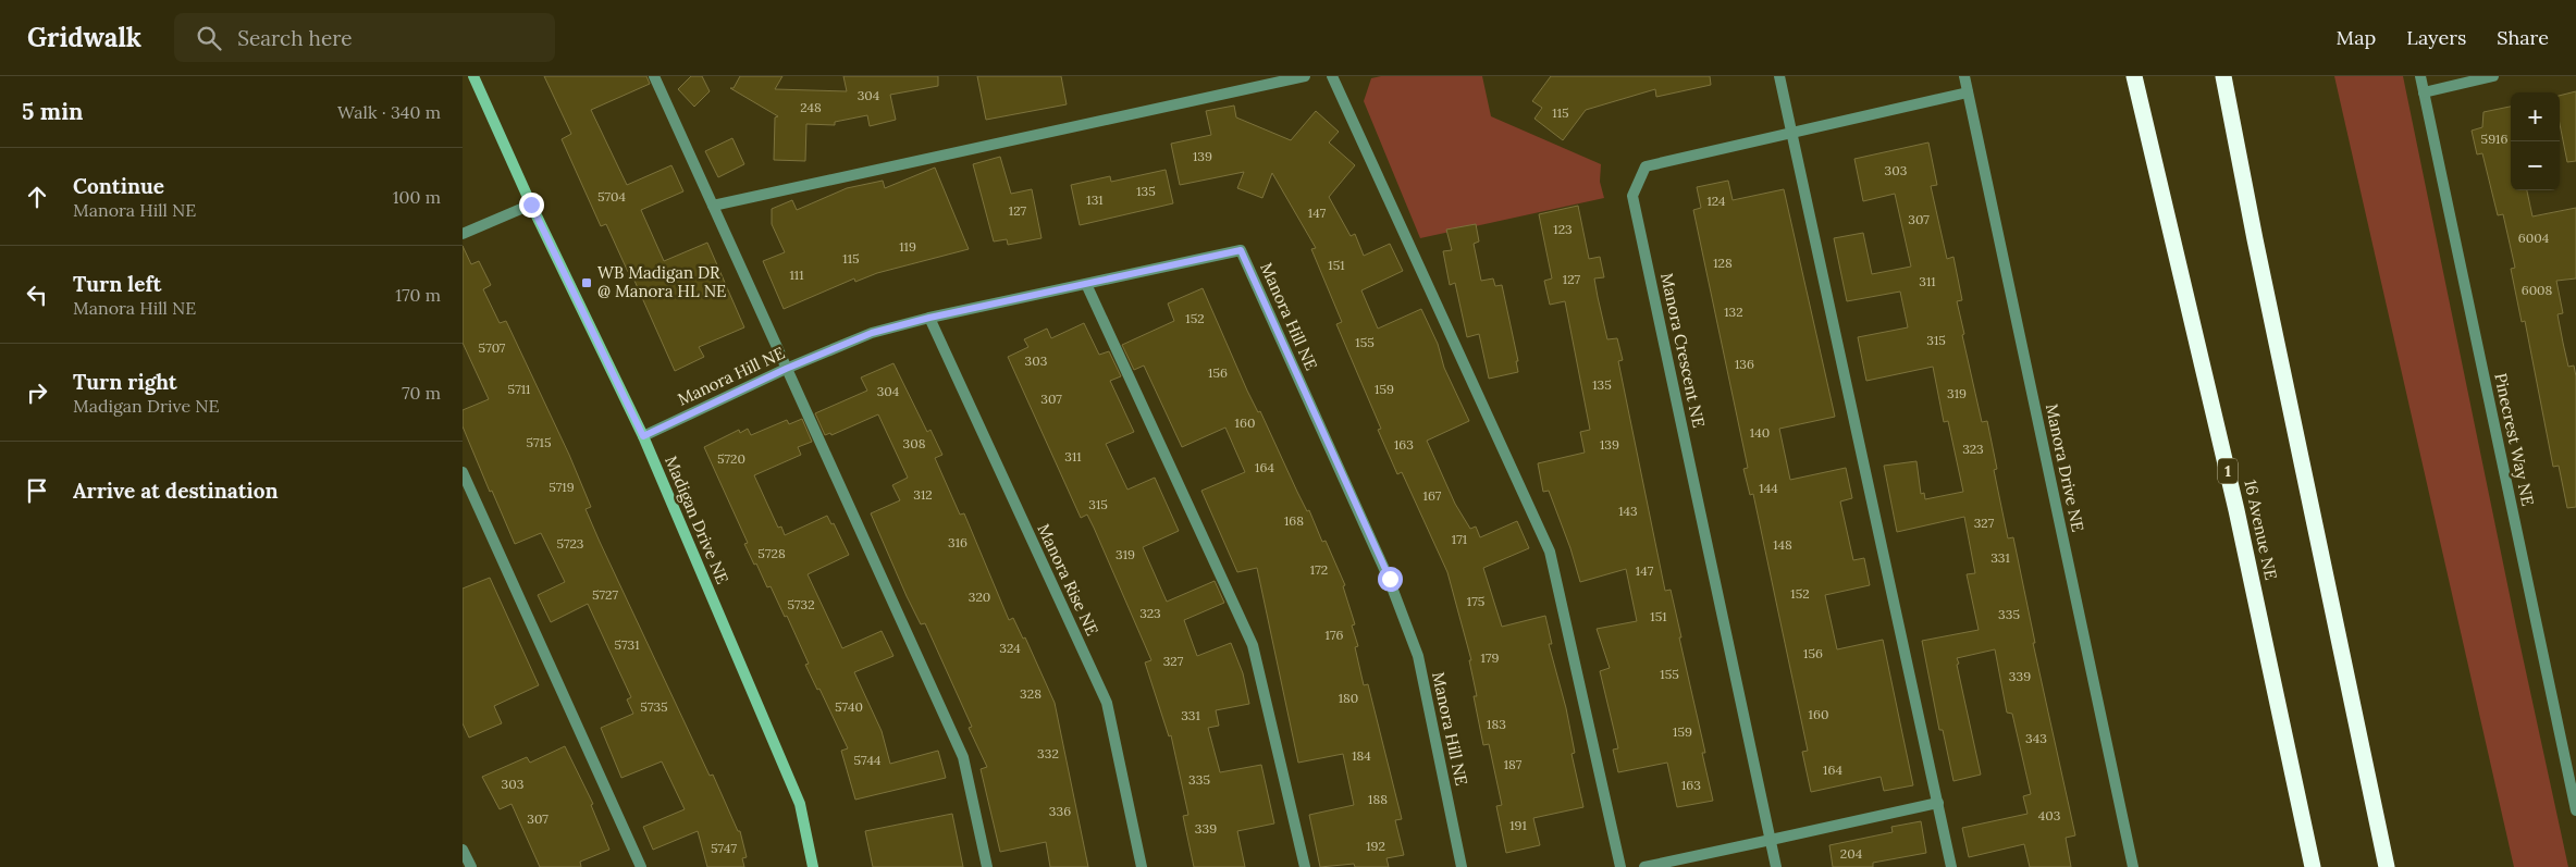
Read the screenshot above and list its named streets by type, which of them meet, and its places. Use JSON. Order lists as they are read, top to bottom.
{
  "streets": {
    "highway": ["1", "16 Avenue NE"],
    "street": [
      "Manora Hill NE",
      "Manora Crescent NE",
      "Pinecrest Way NE",
      "Manora Drive NE",
      "Madigan Drive NE",
      "Manora Rise NE"
    ]
  },
  "crossings": [
    ["Manora Hill NE", "Madigan Drive NE"],
    ["Manora Hill NE", "Manora Rise NE"],
    ["Manora Crescent NE", "Manora Drive NE"]
  ],
  "places": {
    "transit": ["WB Madigan DR @ Manora HL NE"]
  },
  "house_numbers": [
    "304",
    "248",
    "115",
    "5916",
    "139",
    "303",
    "135",
    "5704",
    "131",
    "124",
    "127",
    "147",
    "307",
    "123",
    "6004",
    "119",
    "115",
    "128",
    "151",
    "111",
    "127",
    "311",
    "6008",
    "132",
    "152",
    "315",
    "155",
    "5707",
    "303",
    "136",
    "156",
    "135",
    "5711",
    "159",
    "304",
    "319",
    "307",
    "160",
    "140",
    "5715",
    "308",
    "163",
    "139",
    "323",
    "311",
    "5720",
    "164",
    "5719",
    "144",
    "312",
    "167",
    "315",
    "143",
    "168",
    "327",
    "171",
    "316",
    "5723",
    "148",
    "5728",
    "319",
    "331",
    "172",
    "147",
    "152",
    "5727",
    "320",
    "175",
    "5732",
    "323",
    "335",
    "151",
    "176",
    "5731",
    "324",
    "156",
    "179",
    "327",
    "155",
    "339",
    "328",
    "180",
    "5735",
    "5740",
    "160",
    "331",
    "183",
    "159",
    "343",
    "332",
    "184",
    "5744",
    "187",
    "164",
    "335",
    "303",
    "163",
    "188",
    "336",
    "403",
    "307",
    "191",
    "339",
    "192",
    "5747",
    "204"
  ],
  "page": {
    "header": "Gridwalk",
    "search": "Search here",
    "nav": ["Map", "Layers", "Share"],
    "heading": ["5 min", "Walk · 340 m"],
    "map_buttons": ["+", "−"],
    "list": [
      ["Continue", "Manora Hill NE", "100 m"],
      ["Turn left", "Manora Hill NE", "170 m"],
      ["Turn right", "Madigan Drive NE", "70 m"],
      "Arrive at destination"
    ]
  }
}
